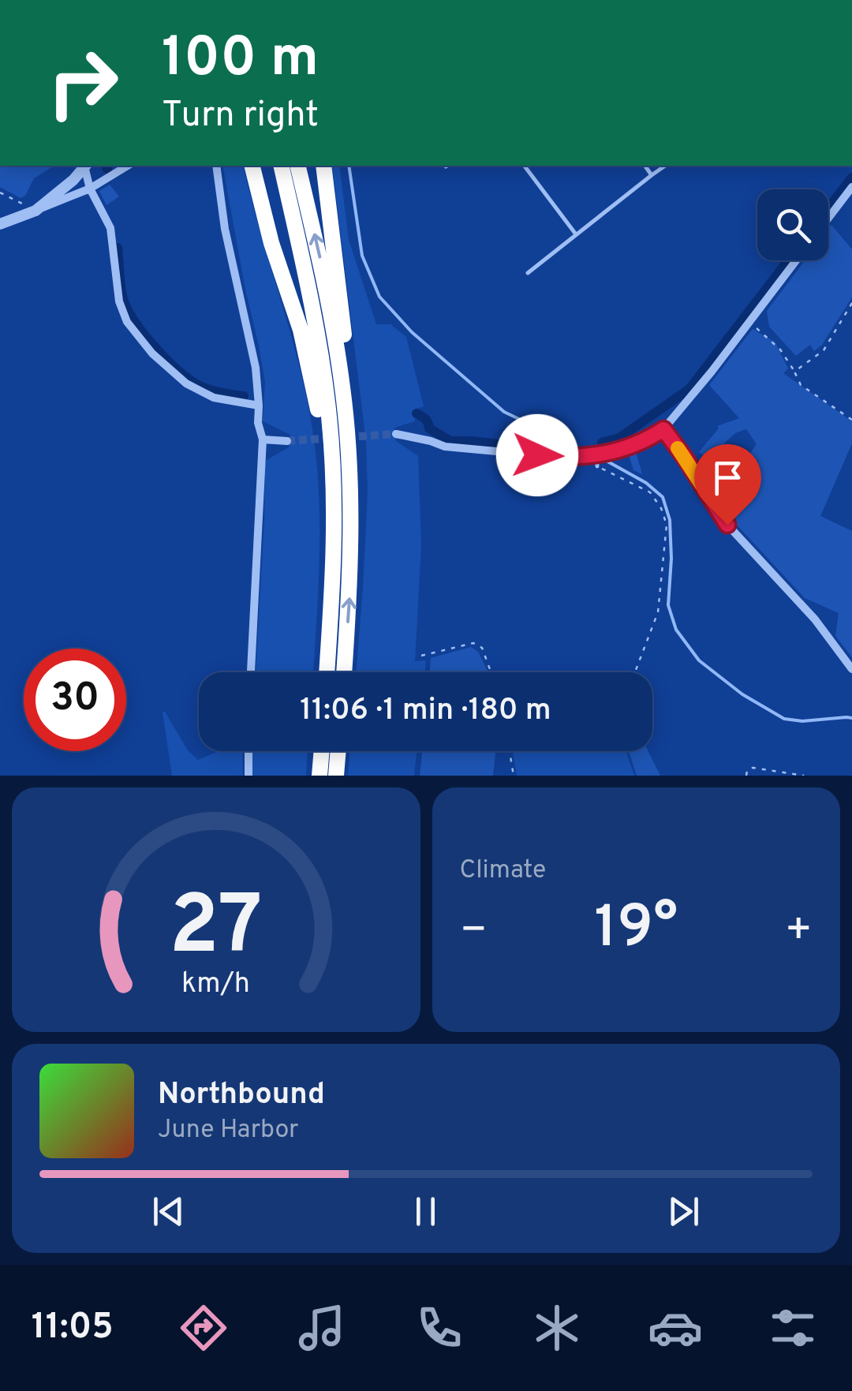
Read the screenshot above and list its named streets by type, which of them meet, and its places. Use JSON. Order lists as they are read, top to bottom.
{
  "page": {
    "turn": ["100 m", "Turn right"],
    "limit": "30",
    "trip": "11:06 · 1 min · 180 m",
    "tile": "Climate",
    "heat": ["−", "19°", "+"],
    "song": ["Northbound", "June Harbor"],
    "tabs": "11:05",
    "gauge": ["27", "km/h"]
  }
}
